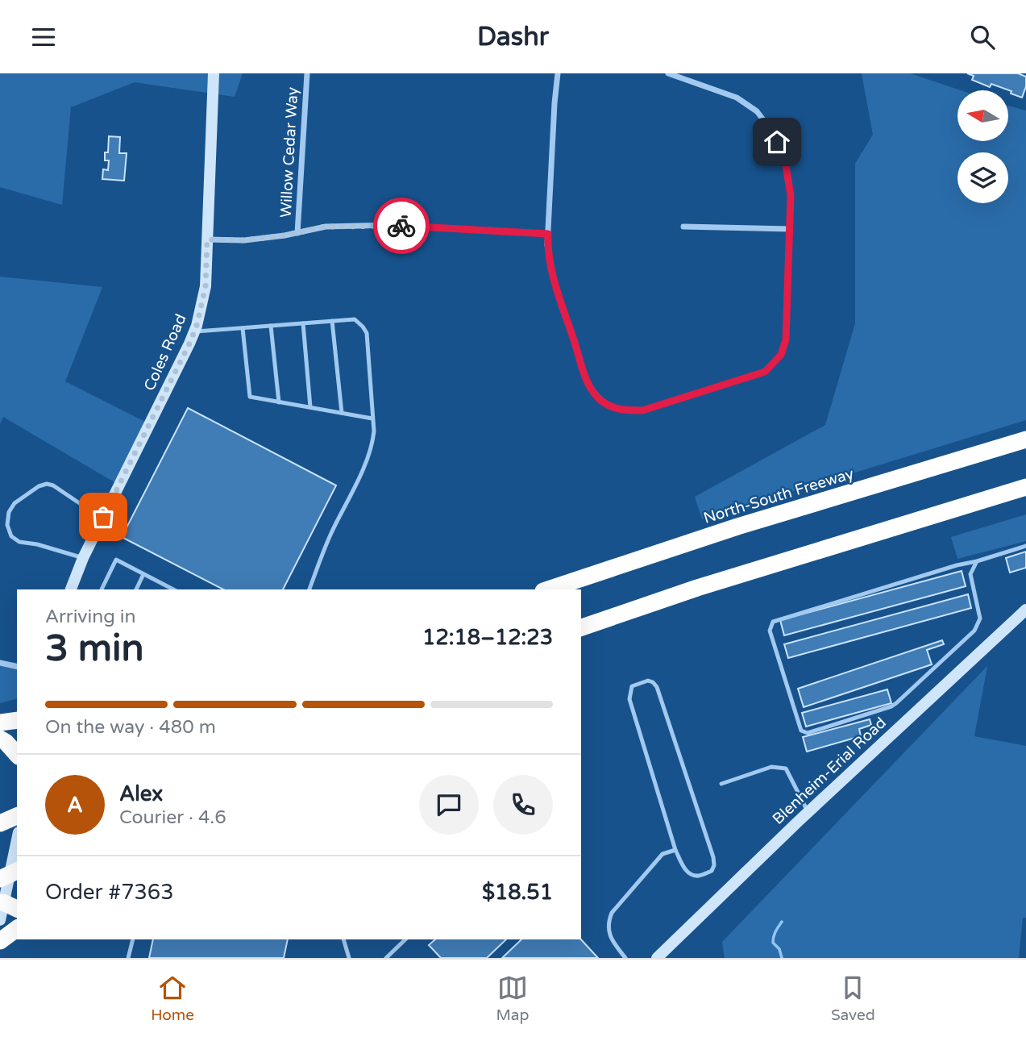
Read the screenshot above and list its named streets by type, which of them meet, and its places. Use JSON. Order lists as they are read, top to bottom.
{
  "streets": {
    "highway": ["North-South Freeway"],
    "street": ["Willow Cedar Way", "Coles Road", "Blenheim-Erial Road"]
  },
  "north": "left",
  "page": {
    "header": "Dashr",
    "heading": ["3 min", "Arriving in", "12:18–12:23"],
    "panel": [
      "Alex",
      "Courier · 4.6",
      "Order #7363",
      "$18.51"
    ],
    "bar": "On the way · 480 m",
    "round": "A",
    "tabs": ["Home", "Map", "Saved"]
  }
}
